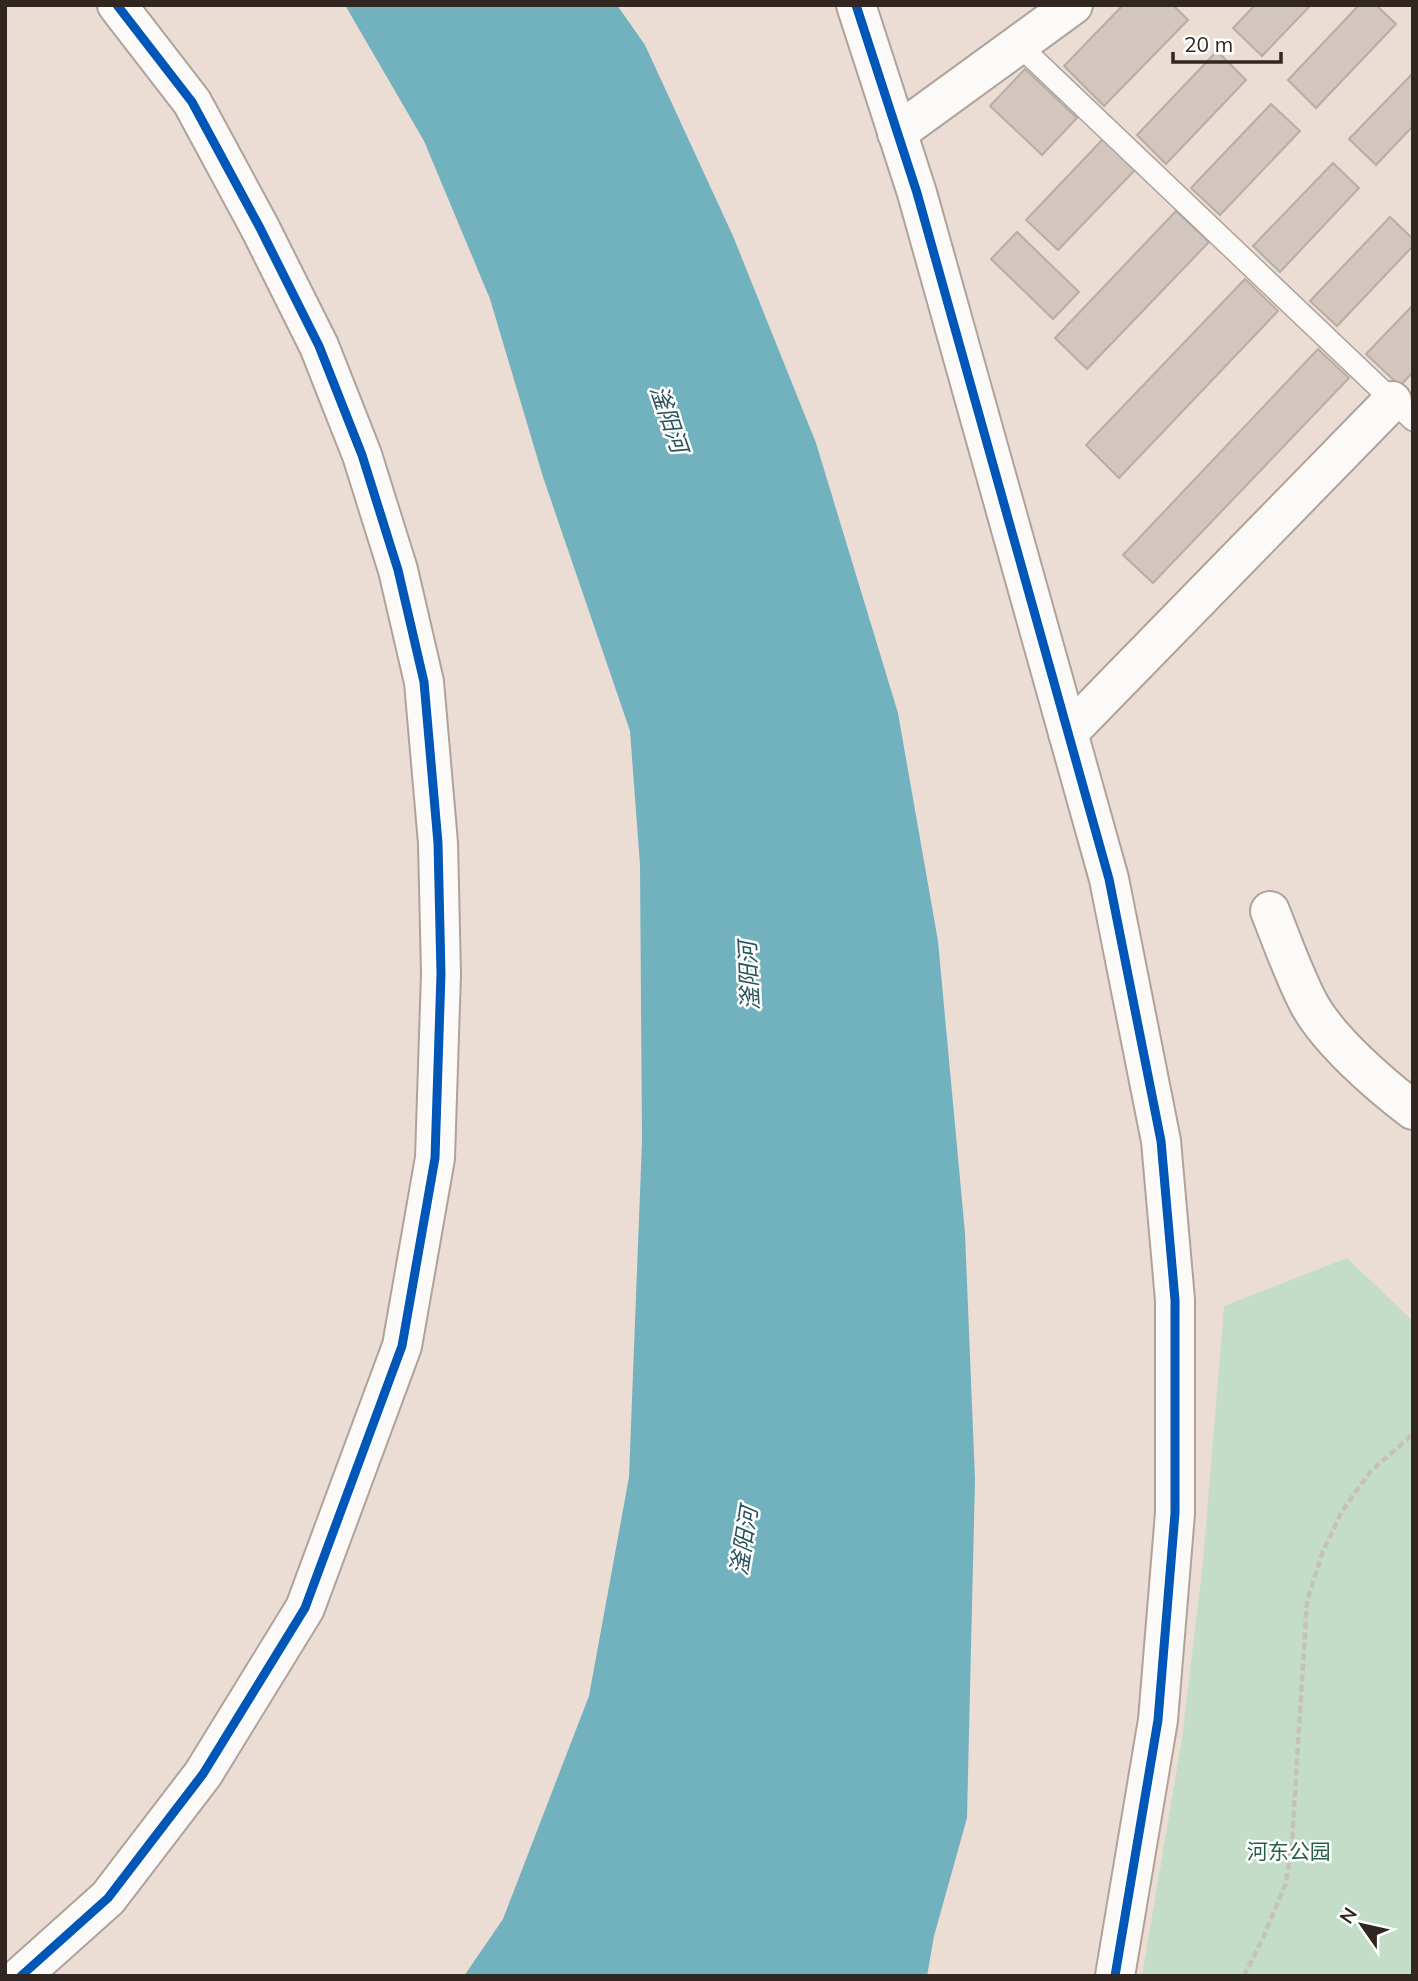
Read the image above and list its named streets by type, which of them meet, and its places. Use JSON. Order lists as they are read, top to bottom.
{
  "water": ["滏阳河"],
  "parks": ["河东公园"],
  "scale_bar": "20 m",
  "north": "top left"
}
